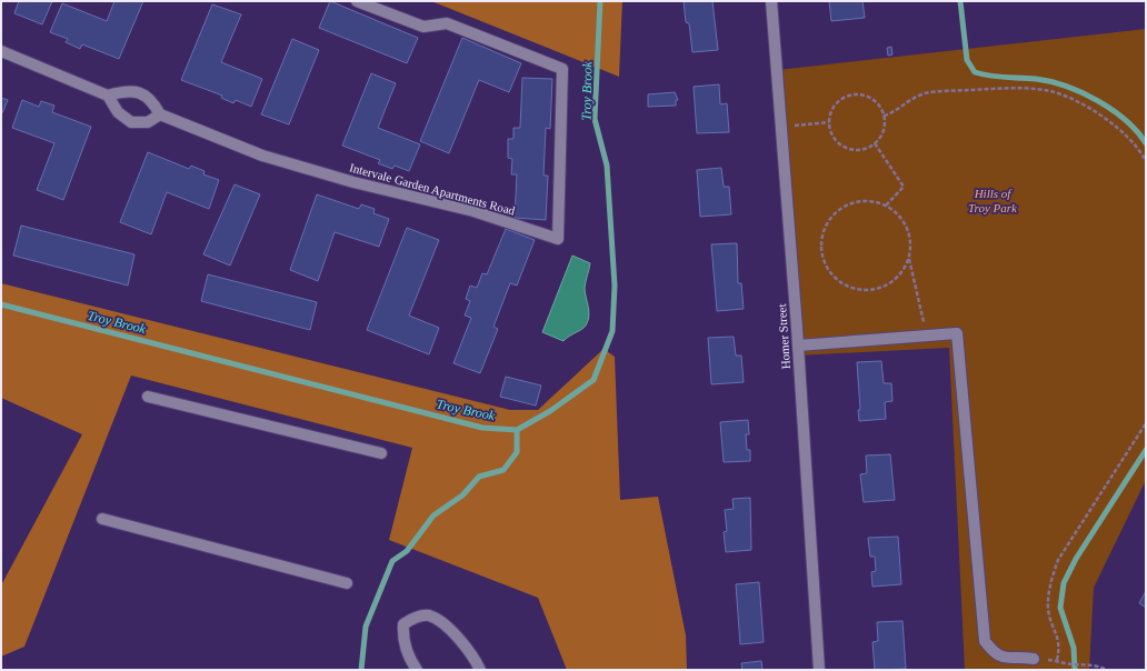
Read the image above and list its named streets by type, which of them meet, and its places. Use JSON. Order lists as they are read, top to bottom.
{
  "streets": {
    "street": ["Intervale Garden Apartments Road", "Homer Street"]
  },
  "water": ["Troy Brook"],
  "parks": ["Hills of Troy Park"]
}
